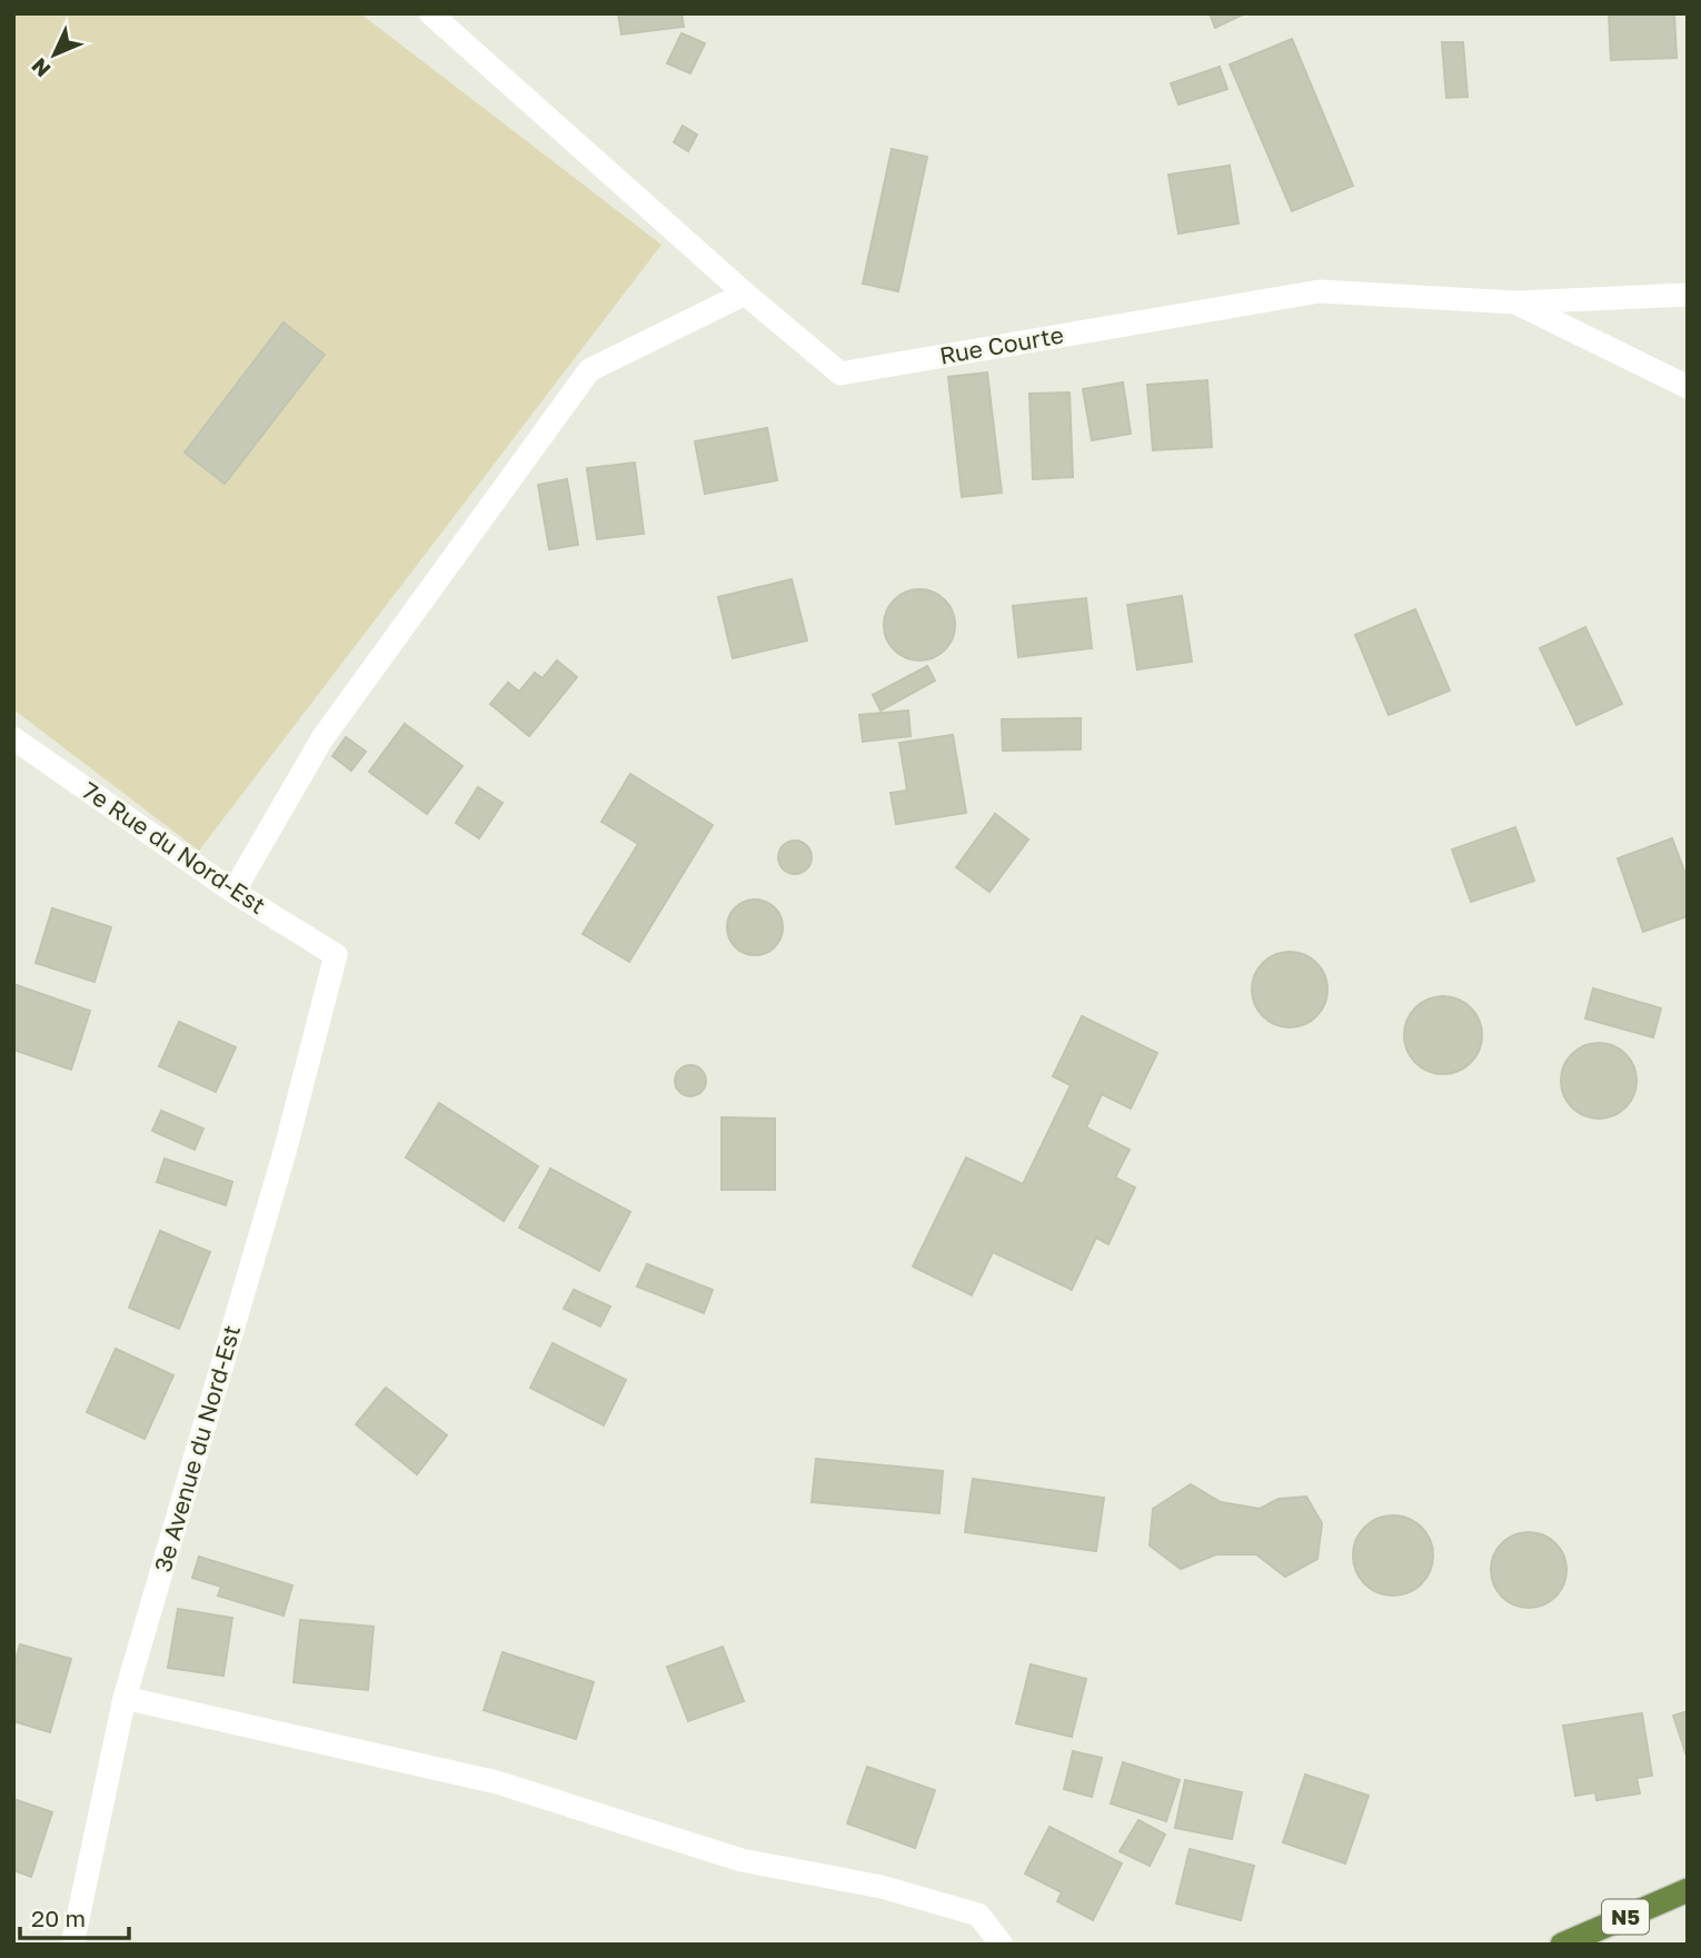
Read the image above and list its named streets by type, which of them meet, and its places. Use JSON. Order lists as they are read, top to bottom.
{
  "streets": {
    "highway": ["N5"],
    "street": ["Rue Courte", "7e Rue du Nord-Est", "3e Avenue du Nord-Est"]
  },
  "crossings": [
    ["7e Rue du Nord-Est", "3e Avenue du Nord-Est"]
  ],
  "scale_bar": "20 m",
  "north": "bottom left"
}
